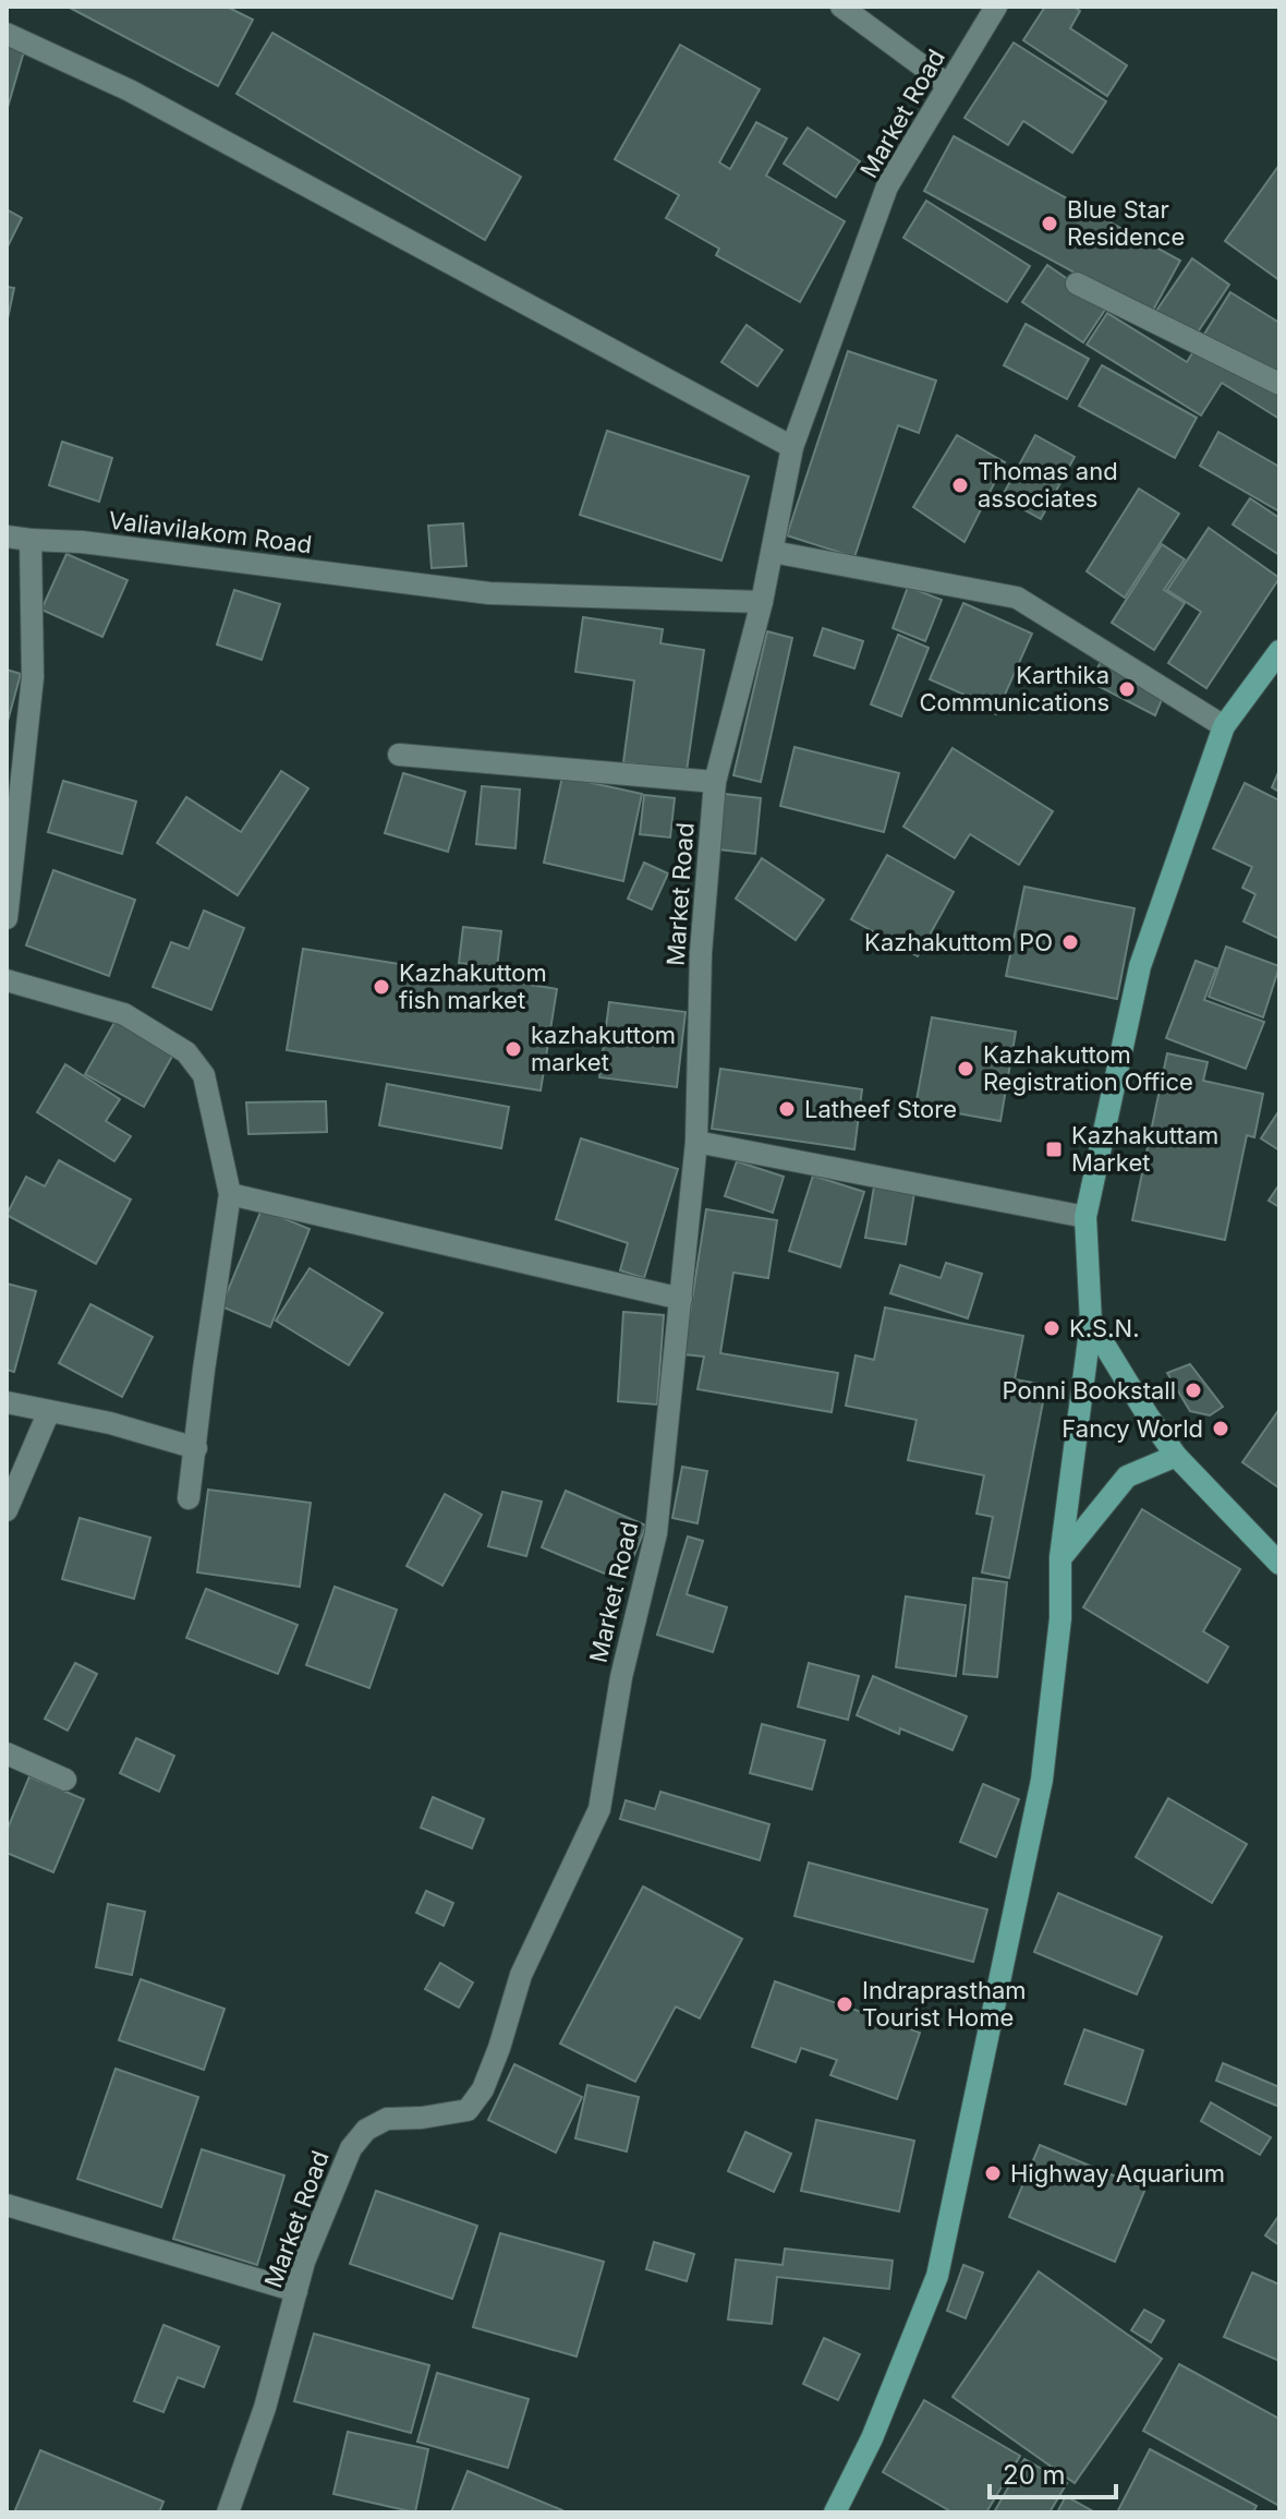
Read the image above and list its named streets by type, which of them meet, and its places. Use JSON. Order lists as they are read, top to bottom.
{
  "streets": {
    "street": ["Market Road", "Valiavilakom Road"]
  },
  "crossings": [
    ["Market Road", "Valiavilakom Road"]
  ],
  "places": {
    "other": [
      "Blue Star Residence",
      "Thomas and associates",
      "Karthika Communications",
      "Kazhakuttom PO",
      "Kazhakuttom fish market",
      "kazhakuttom market",
      "Kazhakuttom Registration Office",
      "Latheef Store",
      "K.S.N.",
      "Ponni Bookstall",
      "Fancy World",
      "Indraprastham Tourist Home",
      "Highway Aquarium"
    ],
    "transit": ["Kazhakuttam Market"]
  },
  "scale_bar": "20 m"
}
